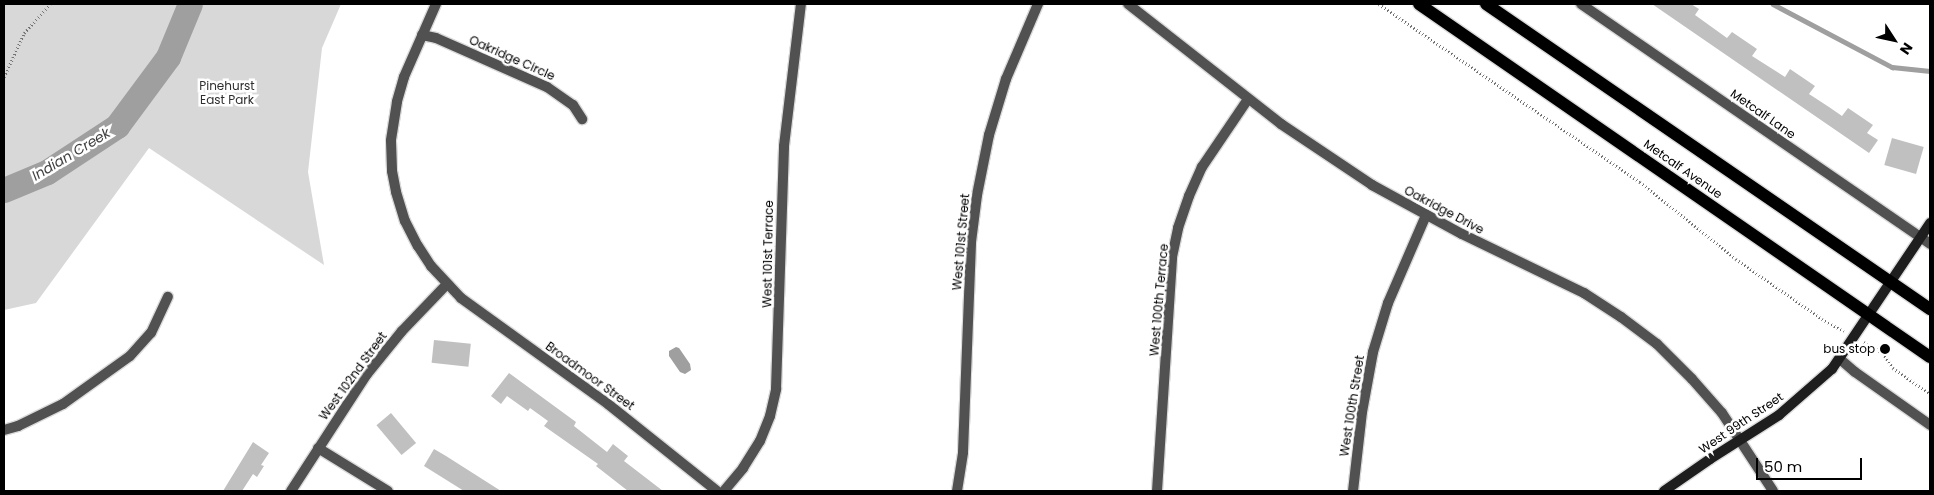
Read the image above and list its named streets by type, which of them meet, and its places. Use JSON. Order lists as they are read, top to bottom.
{
  "streets": {
    "main road": ["Metcalf Avenue"],
    "street": [
      "Oakridge Circle",
      "Metcalf Lane",
      "Oakridge Drive",
      "West 101st Street",
      "West 101st Terrace",
      "West 100th Terrace",
      "West 102nd Street",
      "Broadmoor Street",
      "West 100th Street",
      "West 99th Street"
    ]
  },
  "crossings": [
    ["Oakridge Circle", "Broadmoor Street"],
    ["Metcalf Lane", "West 99th Street"],
    ["Metcalf Avenue", "West 99th Street"],
    ["Oakridge Drive", "West 100th Terrace"],
    ["Oakridge Drive", "West 100th Street"],
    ["Oakridge Drive", "West 99th Street"],
    ["West 102nd Street", "Broadmoor Street"]
  ],
  "water": ["Indian Creek"],
  "parks": ["Pinehurst East Park"],
  "places": ["bus stop"],
  "scale_bar": "50 m",
  "north": "bottom right"
}
